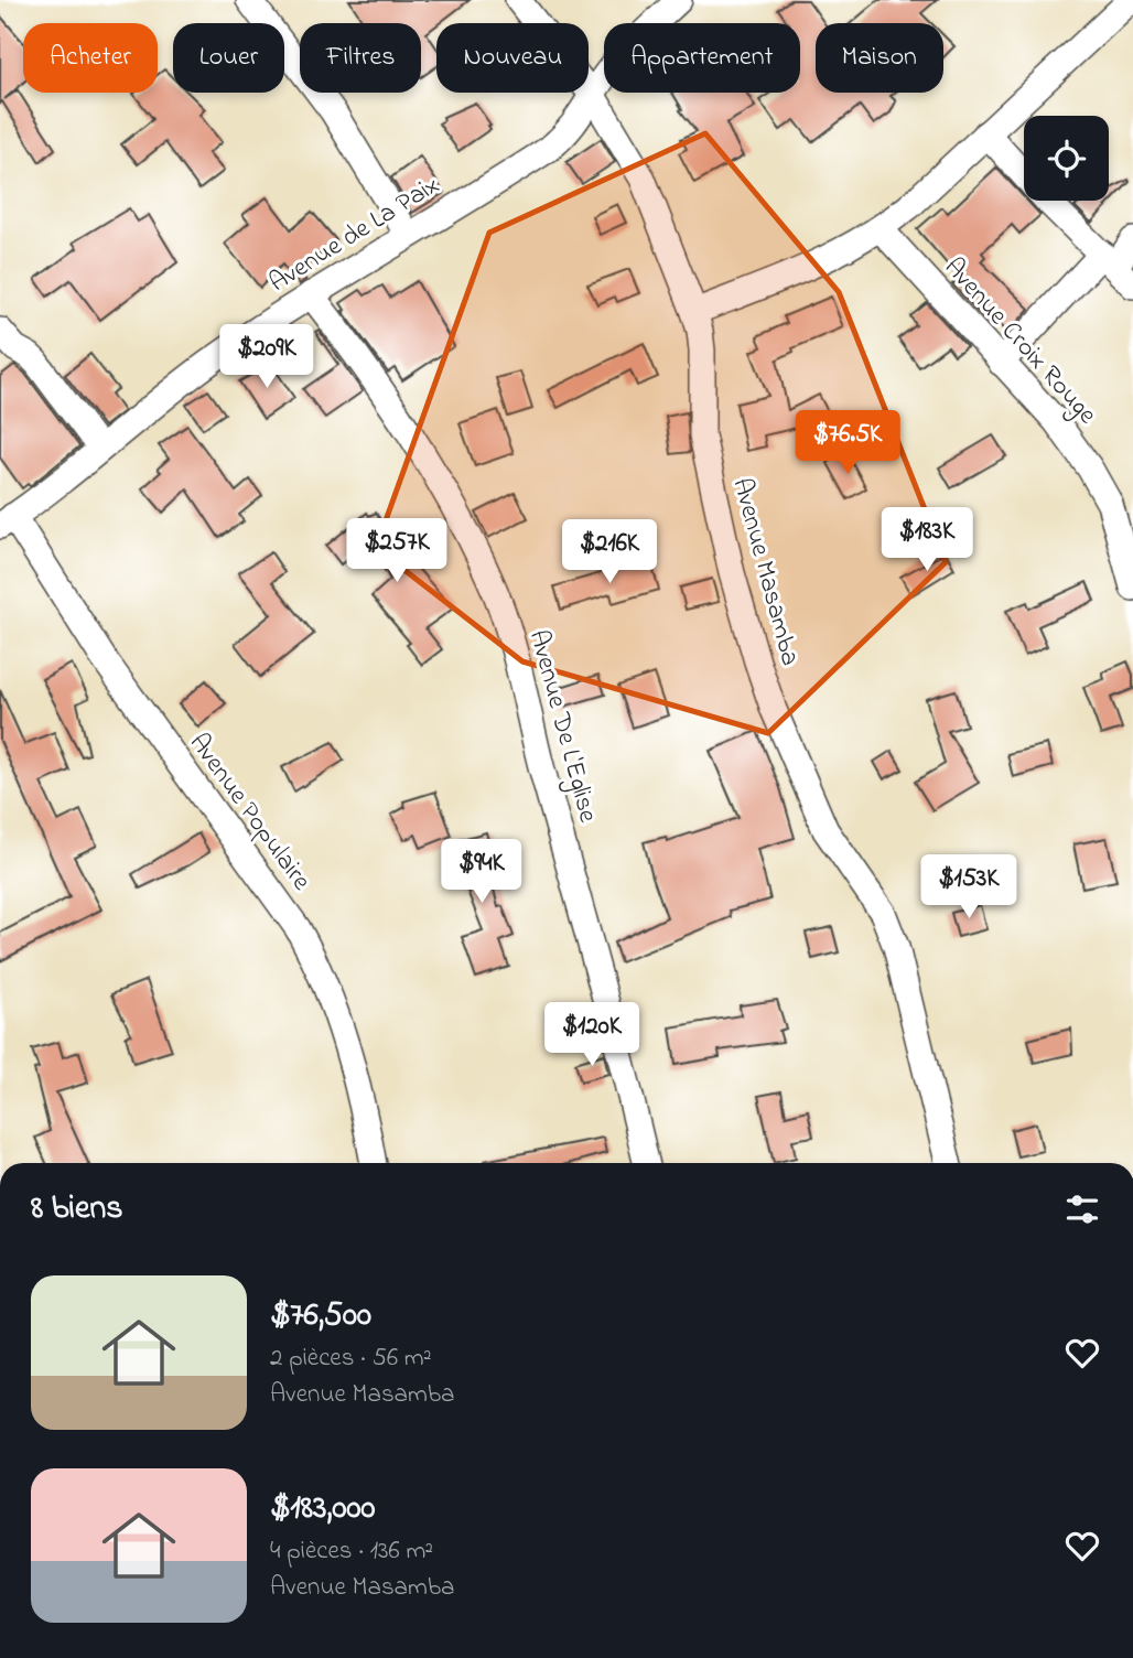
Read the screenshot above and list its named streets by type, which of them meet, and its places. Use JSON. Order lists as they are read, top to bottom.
{
  "streets": {
    "street": [
      "Avenue de La Paix",
      "Avenue Croix Rouge",
      "Avenue Masamba",
      "Avenue De L'Eglise",
      "Avenue Populaire"
    ]
  },
  "crossings": [
    ["Avenue de La Paix", "Avenue Masamba"],
    ["Avenue de La Paix", "Avenue De L'Eglise"],
    ["Avenue de La Paix", "Avenue Populaire"]
  ],
  "page": {
    "chip": [
      "Acheter",
      "Louer",
      "Filtres",
      "Nouveau",
      "Appartement",
      "Maison"
    ],
    "price": [
      "$209K",
      "$76.5K",
      "$183K",
      "$257K",
      "$216K",
      "$94K",
      "$153K",
      "$120K"
    ],
    "heading": "8 biens",
    "list": [
      {
        "name": "$76,500",
        "note": "2 pièces · 56 m² · Avenue Masamba"
      },
      {
        "name": "$183,000",
        "note": "4 pièces · 136 m² · Avenue Masamba"
      }
    ]
  }
}
